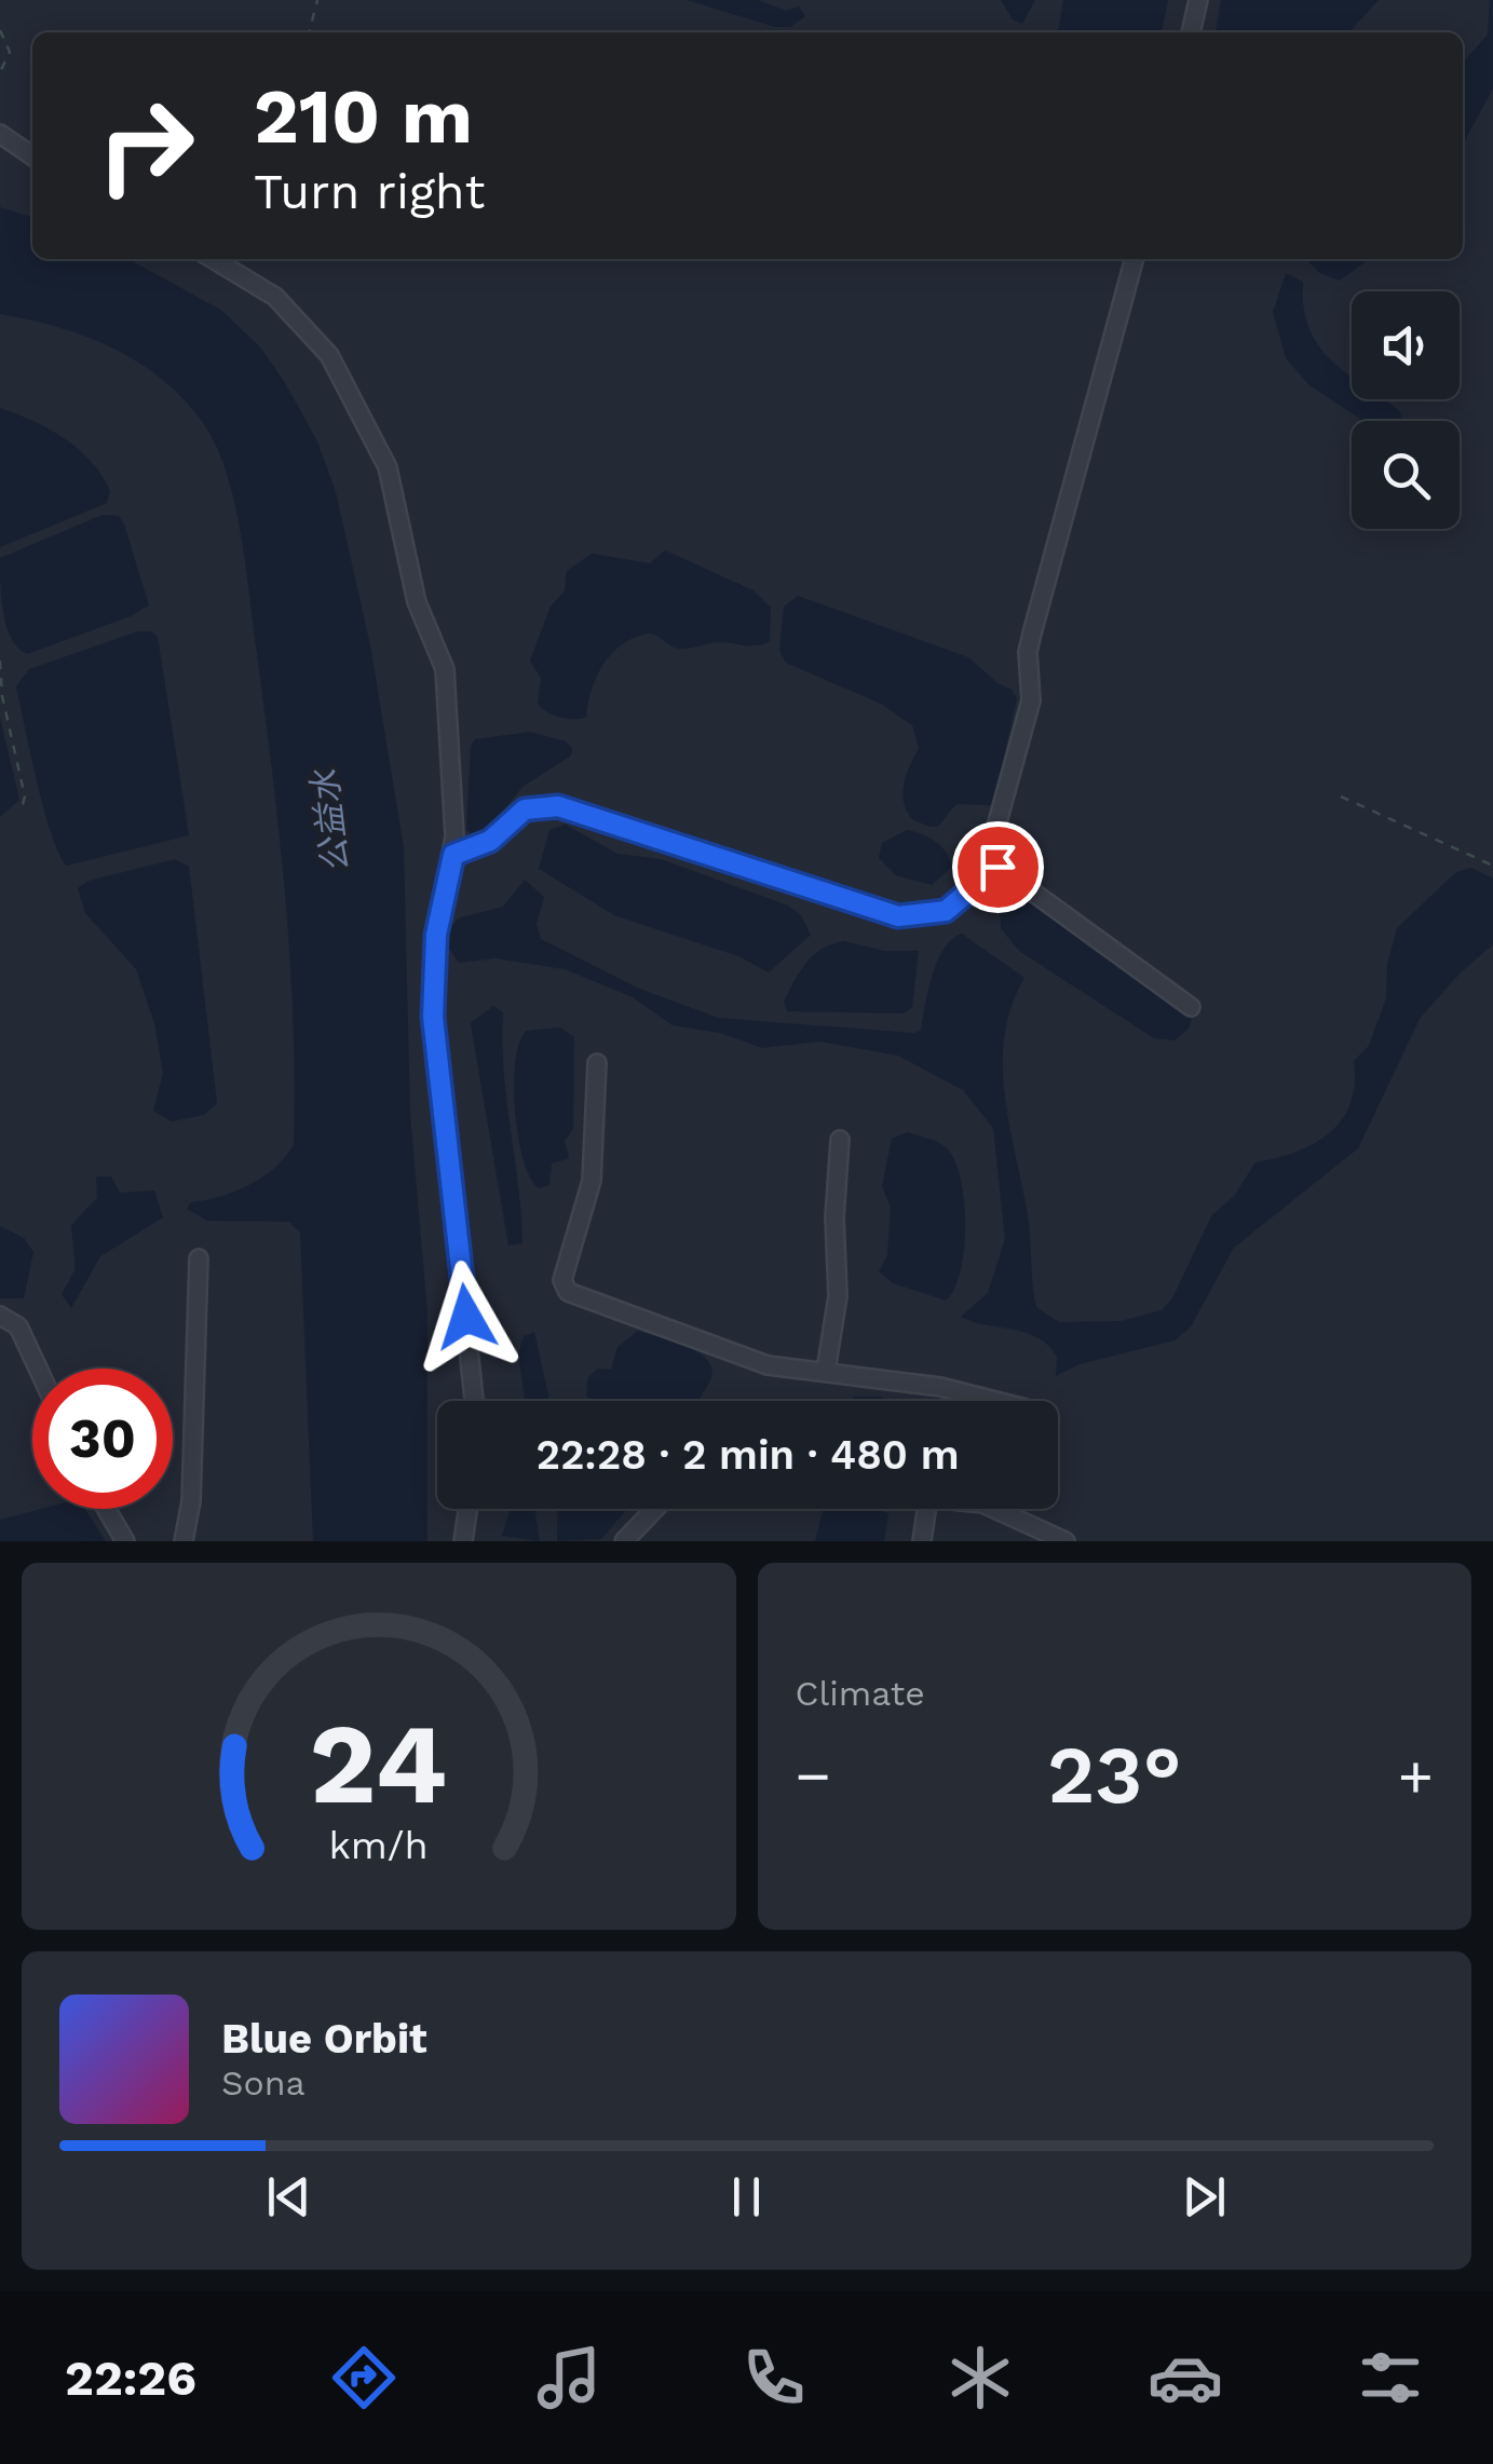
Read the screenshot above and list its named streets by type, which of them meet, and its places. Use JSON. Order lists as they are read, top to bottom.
{
  "water": ["公益水"],
  "page": {
    "turn": ["210 m", "Turn right"],
    "limit": "30",
    "trip": "22:28 · 2 min · 480 m",
    "tile": "Climate",
    "heat": ["−", "23°", "+"],
    "song": ["Blue Orbit", "Sona"],
    "tabs": "22:26",
    "gauge": ["24", "km/h"]
  }
}
